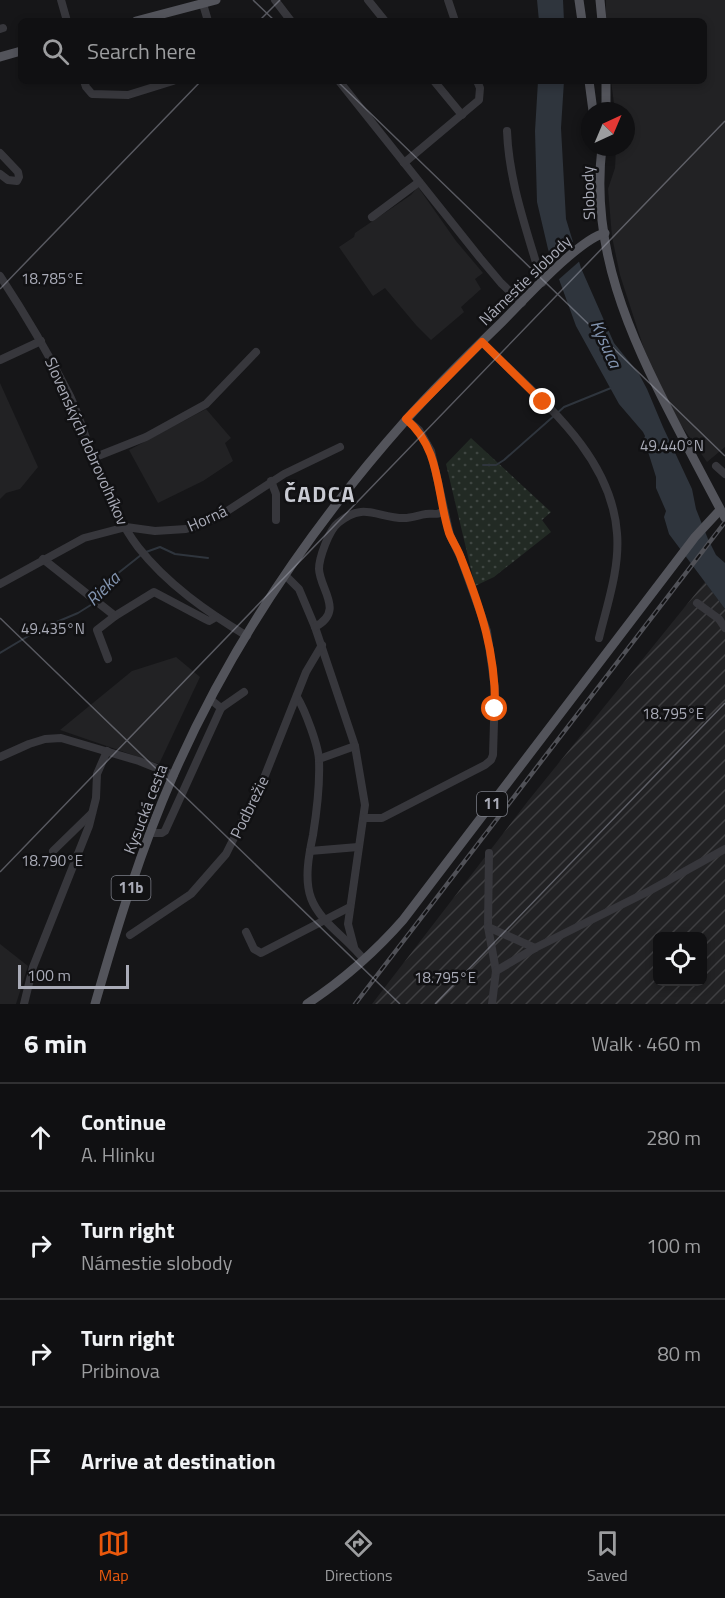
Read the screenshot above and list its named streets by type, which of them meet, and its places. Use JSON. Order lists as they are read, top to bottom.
{
  "streets": {
    "main road": [
      "Slobody",
      "Námestie slobody",
      "11",
      "Kysucká cesta",
      "11b"
    ],
    "street": ["Slovenských dobrovoľníkov", "Horná", "Podbrežie"]
  },
  "crossings": [
    ["Slobody", "Námestie slobody"],
    ["Slobody", "11"],
    ["Námestie slobody", "Slovenských dobrovoľníkov"],
    ["Námestie slobody", "11"],
    ["Námestie slobody", "Kysucká cesta"],
    ["Slovenských dobrovoľníkov", "Horná"],
    ["Slovenských dobrovoľníkov", "Kysucká cesta"]
  ],
  "districts": ["ČADCA"],
  "water": ["Kysuca", "Rieka"],
  "scale_bar": "100 m",
  "north": "top right",
  "page": {
    "search": "Search here",
    "scale": "100 m",
    "heading": ["6 min", "Walk · 460 m"],
    "list": [
      ["Continue", "A. Hlinku", "280 m"],
      ["Turn right", "Námestie slobody", "100 m"],
      ["Turn right", "Pribinova", "80 m"],
      "Arrive at destination"
    ],
    "nav": ["Map", "Directions", "Saved"]
  },
  "coordinates": [
    "18.785°E",
    "49.440°N",
    "49.435°N",
    "18.795°E",
    "18.790°E"
  ]
}
